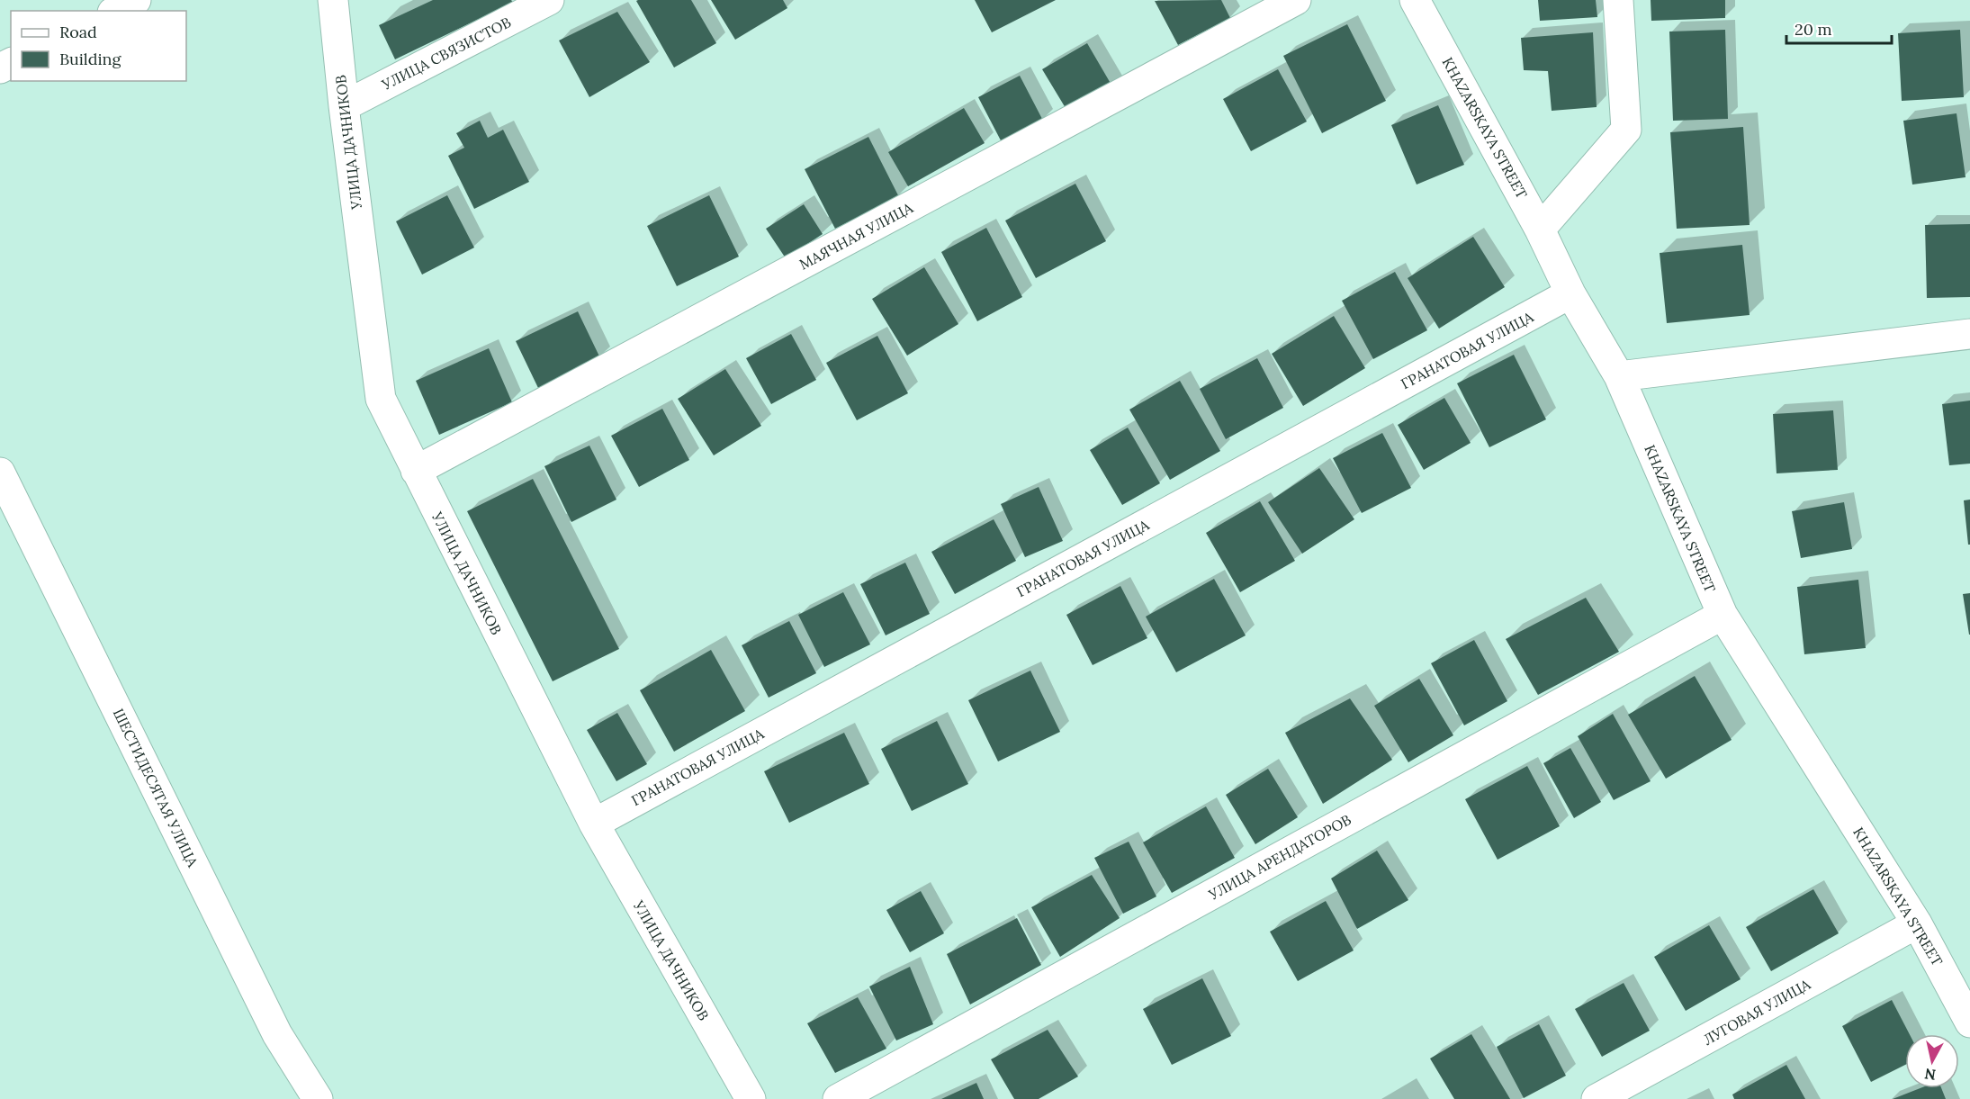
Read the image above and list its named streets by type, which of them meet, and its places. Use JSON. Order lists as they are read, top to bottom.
{
  "streets": {
    "street": [
      "УЛИЦА СВЯЗИСТОВ",
      "KHAZARSKAYA STREET",
      "УЛИЦА ДАЧНИКОВ",
      "МАЯЧНАЯ УЛИЦА",
      "ГРАНАТОВАЯ УЛИЦА",
      "ШЕСТИДЕСЯТАЯ УЛИЦА",
      "УЛИЦА АРЕНДАТОРОВ",
      "ЛУГОВАЯ УЛИЦА"
    ]
  },
  "crossings": [
    ["УЛИЦА СВЯЗИСТОВ", "УЛИЦА ДАЧНИКОВ"],
    ["KHAZARSKAYA STREET", "ГРАНАТОВАЯ УЛИЦА"],
    ["KHAZARSKAYA STREET", "УЛИЦА АРЕНДАТОРОВ"],
    ["KHAZARSKAYA STREET", "ЛУГОВАЯ УЛИЦА"],
    ["УЛИЦА ДАЧНИКОВ", "МАЯЧНАЯ УЛИЦА"],
    ["УЛИЦА ДАЧНИКОВ", "ГРАНАТОВАЯ УЛИЦА"]
  ],
  "legend": ["Road", "Building"],
  "scale_bar": "20 m",
  "north": "bottom"
}
